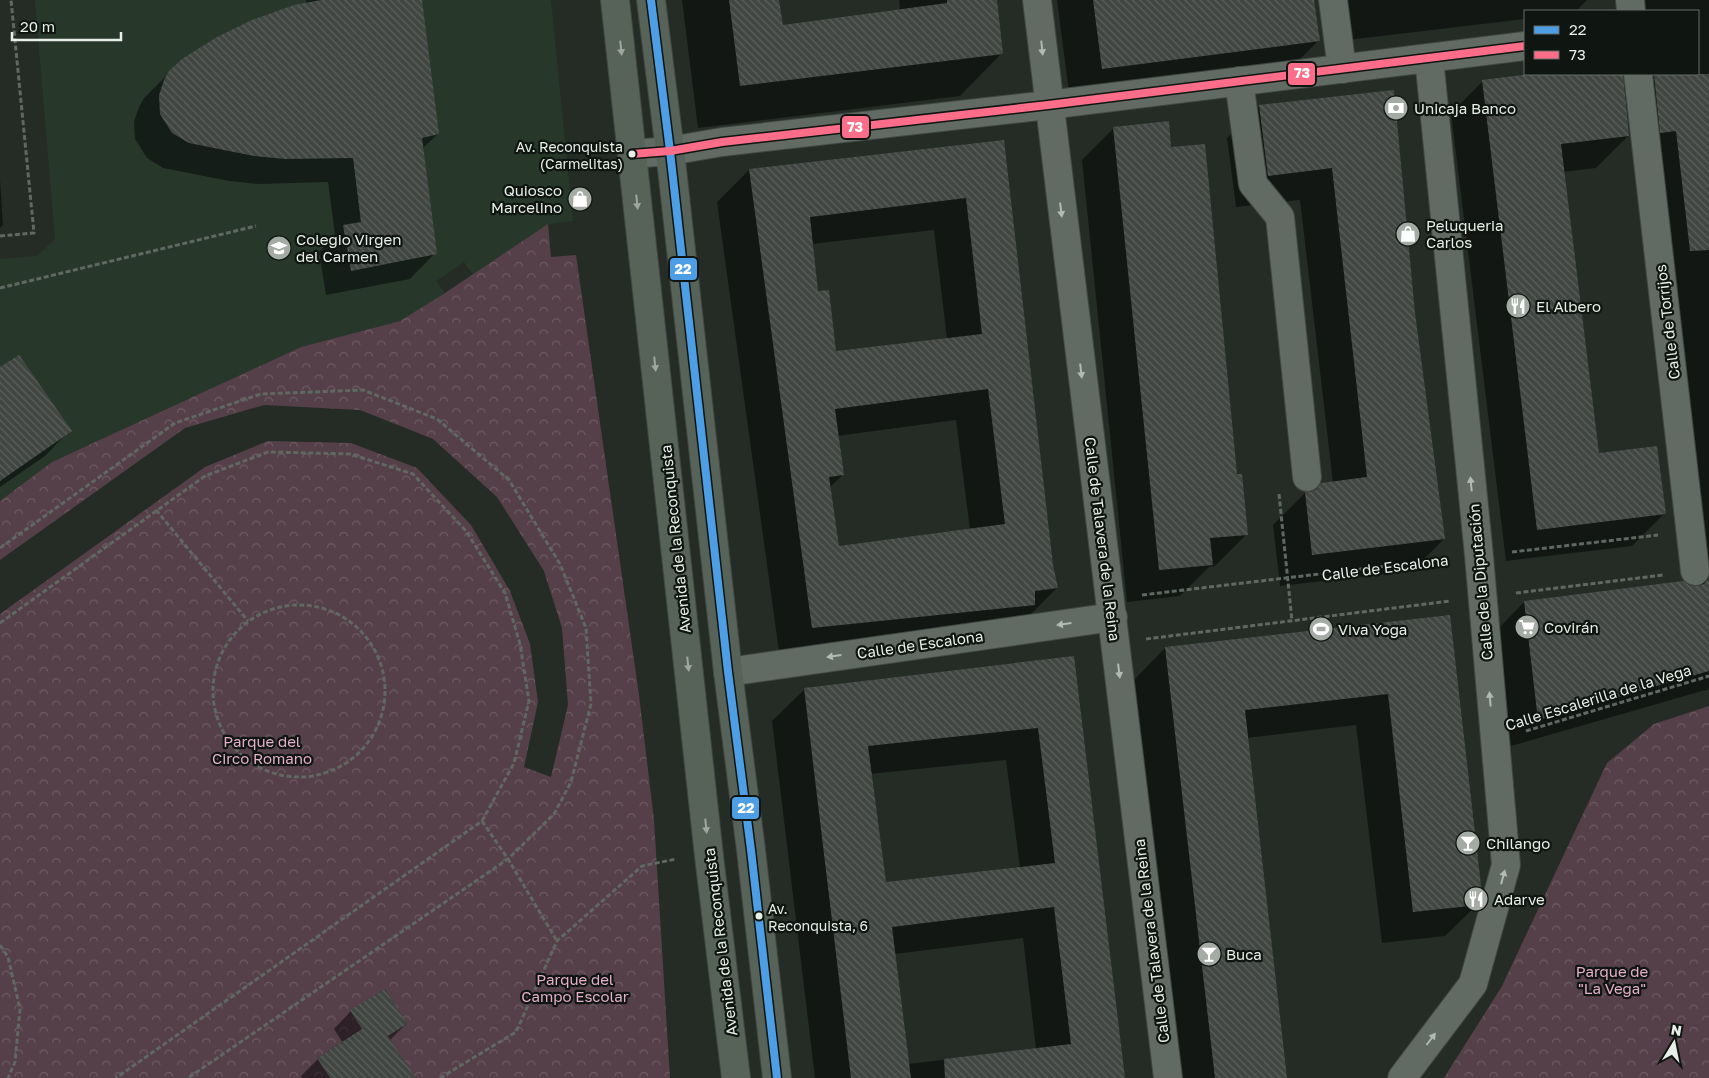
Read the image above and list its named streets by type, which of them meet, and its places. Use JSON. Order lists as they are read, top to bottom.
{
  "streets": {
    "main road": ["Avenida de la Reconquista"],
    "street": [
      "Calle de Torrijos",
      "Calle de Talavera de la Reina",
      "Calle de Escalona",
      "Calle de la Diputación"
    ],
    "path": ["Calle Escalerilla de la Vega"]
  },
  "crossings": [
    ["Calle de Torrijos", "Calle de Escalona"],
    ["Calle de Talavera de la Reina", "Calle de Escalona"],
    ["Calle de Escalona", "Calle de la Diputación"],
    ["Calle de la Diputación", "Calle Escalerilla de la Vega"]
  ],
  "one_way": ["Calle de Escalona"],
  "parks": ["Parque del Circo Romano", "Parque de \"La Vega\"", "Parque del Campo Escolar"],
  "places": {
    "bank": ["Unicaja Banco"],
    "other": ["Av. Reconquista (Carmelitas)", "Av. Reconquista, 6"],
    "shop": ["Quiosco Marcelino", "Peluqueria Carlos"],
    "school or university": ["Colegio Virgen del Carmen"],
    "restaurant": ["El Albero", "Adarve"],
    "supermarket": ["Covirán"],
    "sports": ["Viva Yoga"],
    "bar": ["Chilango", "Buca"]
  },
  "lines": ["transit line 22", "transit line 73"],
  "legend": ["22", "73"],
  "scale_bar": "20 m",
  "north": "top"
}
